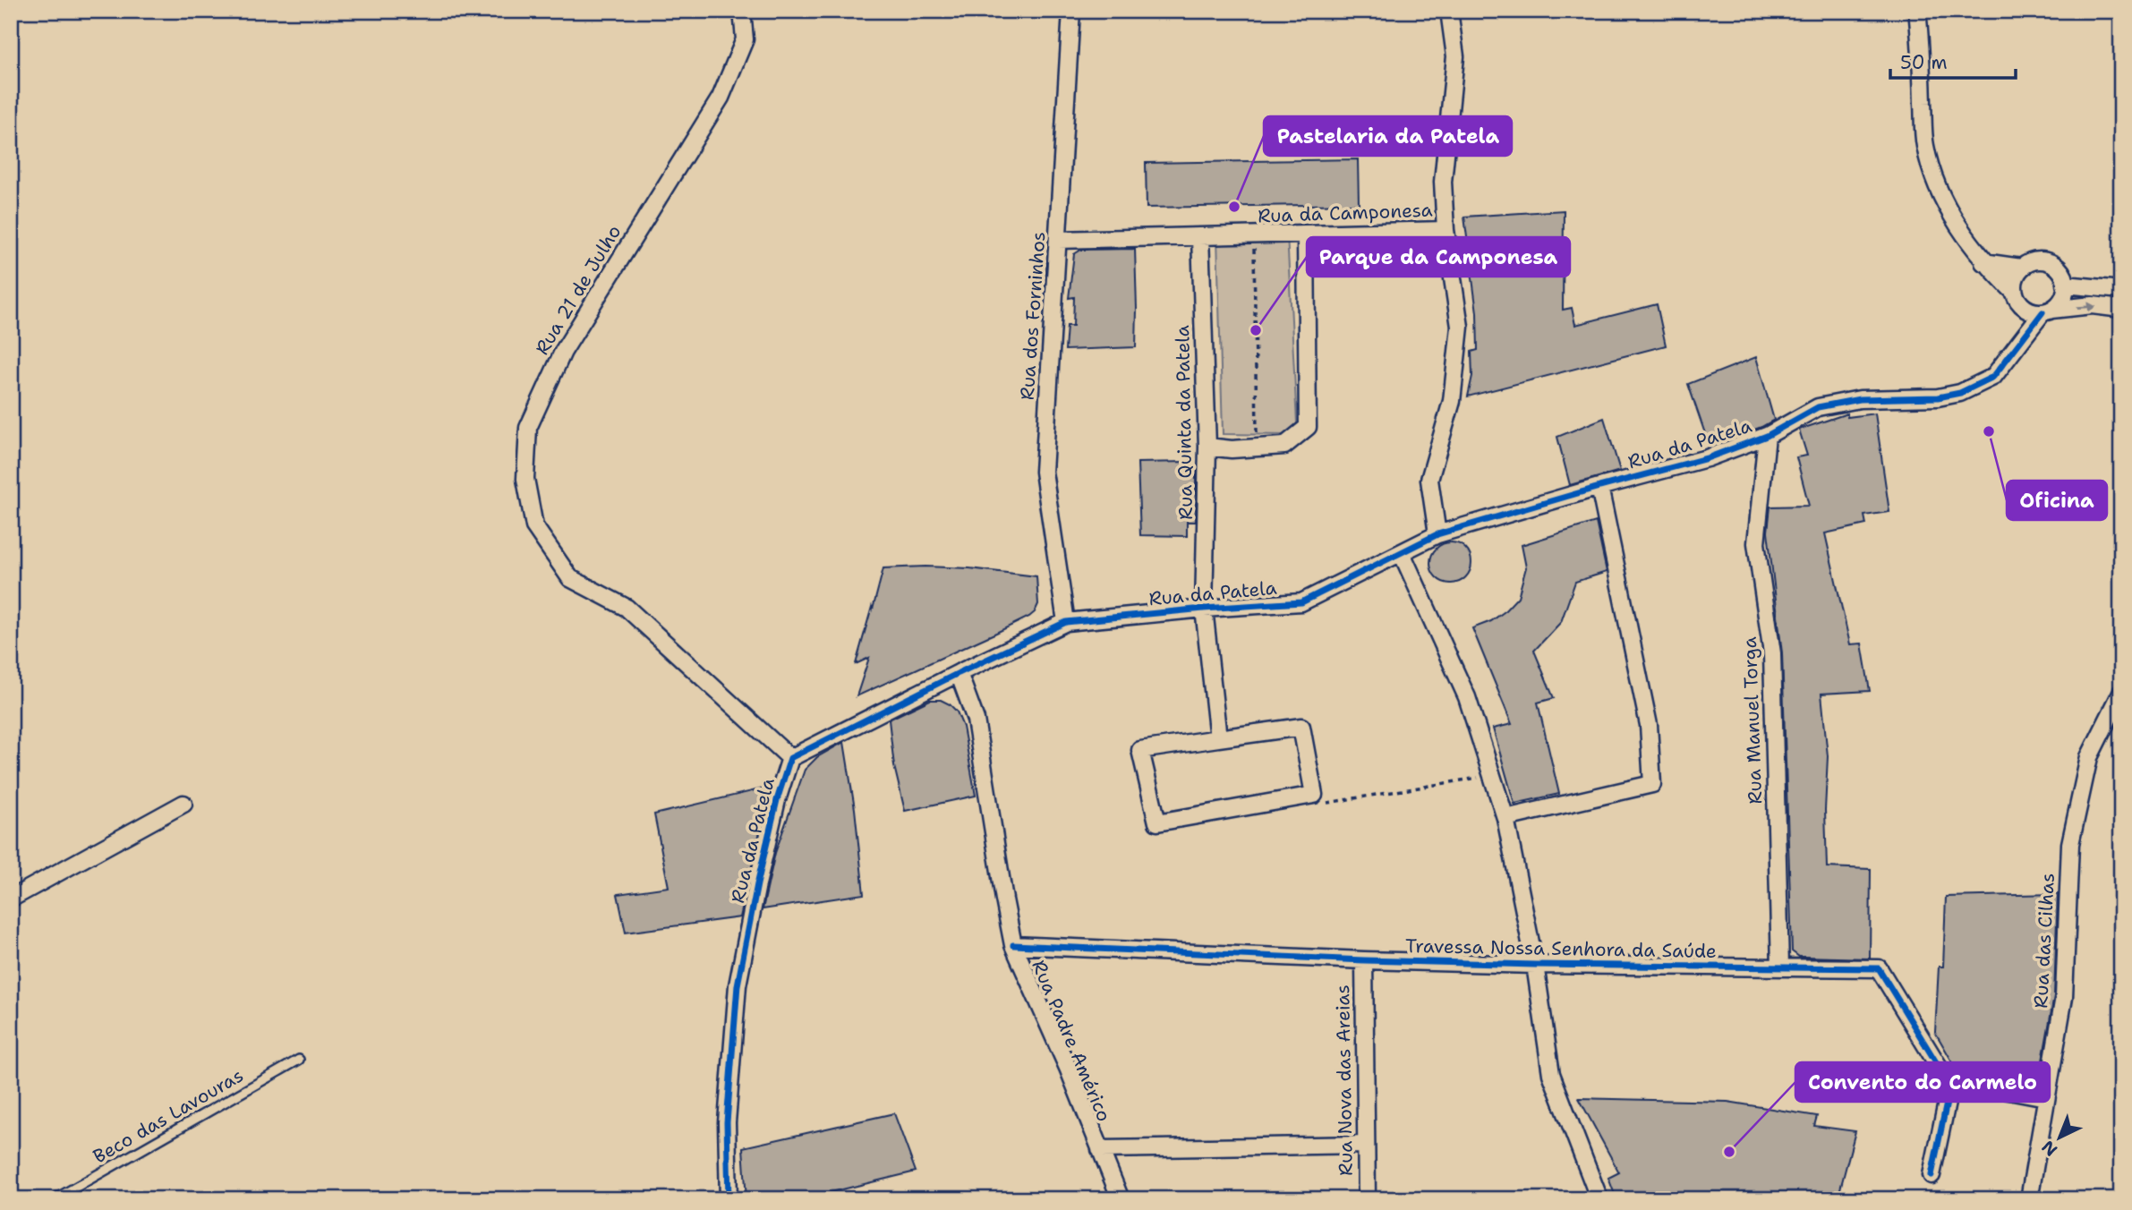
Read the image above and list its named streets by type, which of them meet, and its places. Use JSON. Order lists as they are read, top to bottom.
{
  "streets": {
    "street": [
      "Rua da Camponesa",
      "Rua 21 de Julho",
      "Rua dos Forninhos",
      "Rua Quinta da Patela",
      "Rua da Patela",
      "Rua Manuel Torga",
      "Rua das Cilhas",
      "Travessa Nossa Senhora da Saúde",
      "Rua Padre Américo",
      "Rua Nova das Areias"
    ],
    "lane": ["Beco das Lavouras"]
  },
  "crossings": [
    ["Rua da Camponesa", "Rua dos Forninhos"],
    ["Rua da Camponesa", "Rua Quinta da Patela"],
    ["Rua 21 de Julho", "Rua da Patela"],
    ["Rua dos Forninhos", "Rua da Patela"],
    ["Rua Quinta da Patela", "Rua da Patela"],
    ["Rua da Patela", "Rua Manuel Torga"],
    ["Rua da Patela", "Rua Padre Américo"],
    ["Rua Manuel Torga", "Travessa Nossa Senhora da Saúde"],
    ["Travessa Nossa Senhora da Saúde", "Rua Padre Américo"],
    ["Travessa Nossa Senhora da Saúde", "Rua Nova das Areias"]
  ],
  "places": [
    "Pastelaria da Patela",
    "Parque da Camponesa",
    "Oficina",
    "Convento do Carmelo"
  ],
  "scale_bar": "50 m",
  "north": "bottom left"
}
